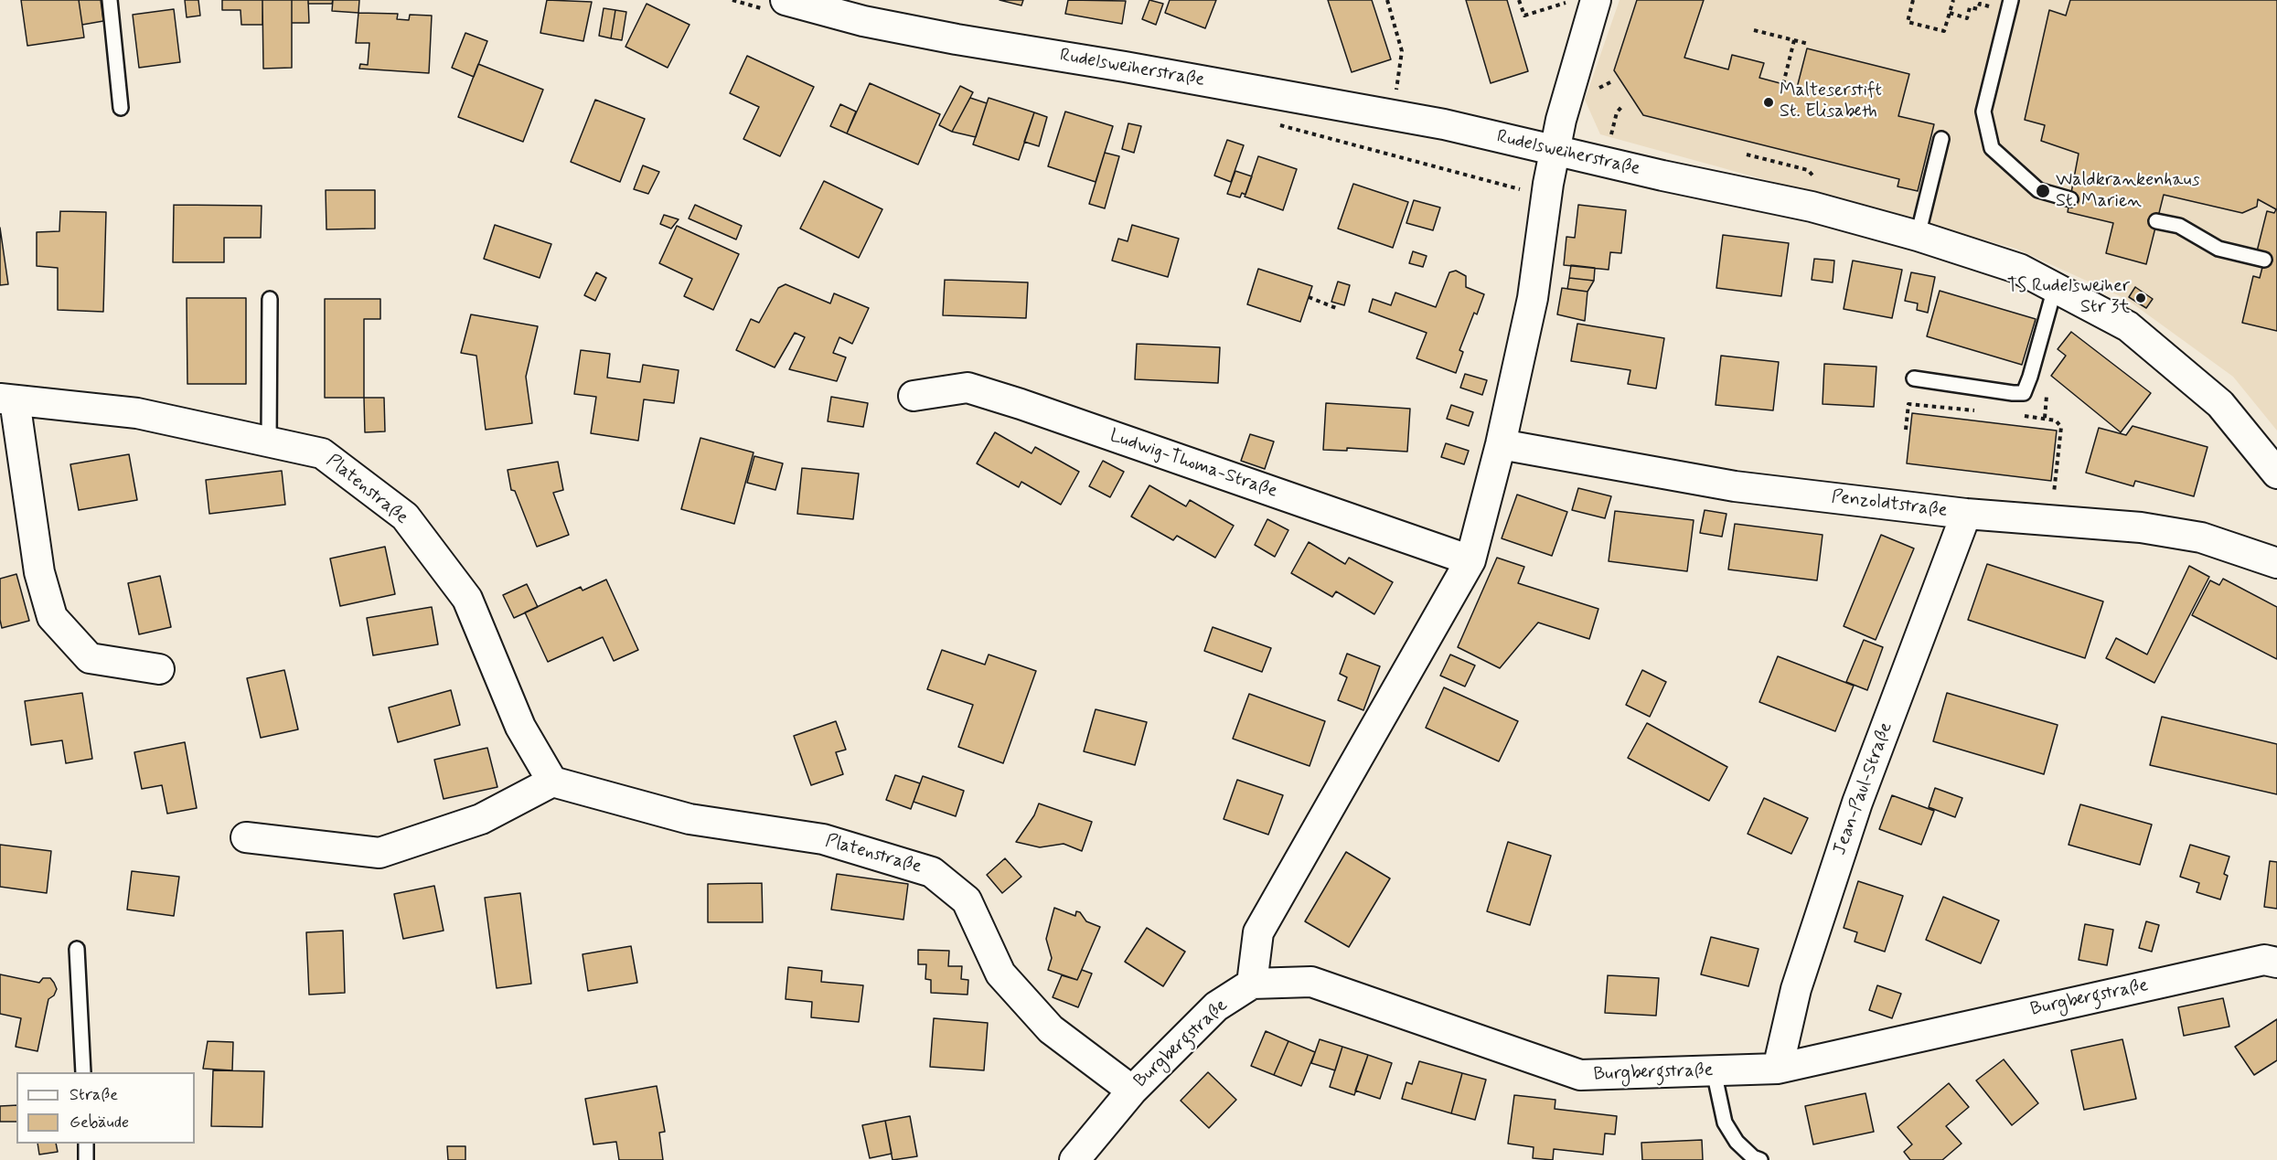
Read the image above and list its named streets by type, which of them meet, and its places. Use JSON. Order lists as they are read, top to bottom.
{
  "streets": {
    "street": [
      "Rudelsweiherstraße",
      "Ludwig-Thoma-Straße",
      "Platenstraße",
      "Penzoldtstraße",
      "Jean-Paul-Straße",
      "Burgbergstraße"
    ]
  },
  "crossings": [
    ["Platenstraße", "Burgbergstraße"],
    ["Penzoldtstraße", "Jean-Paul-Straße"],
    ["Jean-Paul-Straße", "Burgbergstraße"]
  ],
  "places": ["Malteserstift St. Elisabeth", "Waldkrankenhaus St. Marien", "TS Rudelsweiher Str 3t"],
  "legend": ["Straße", "Gebäude"]
}
